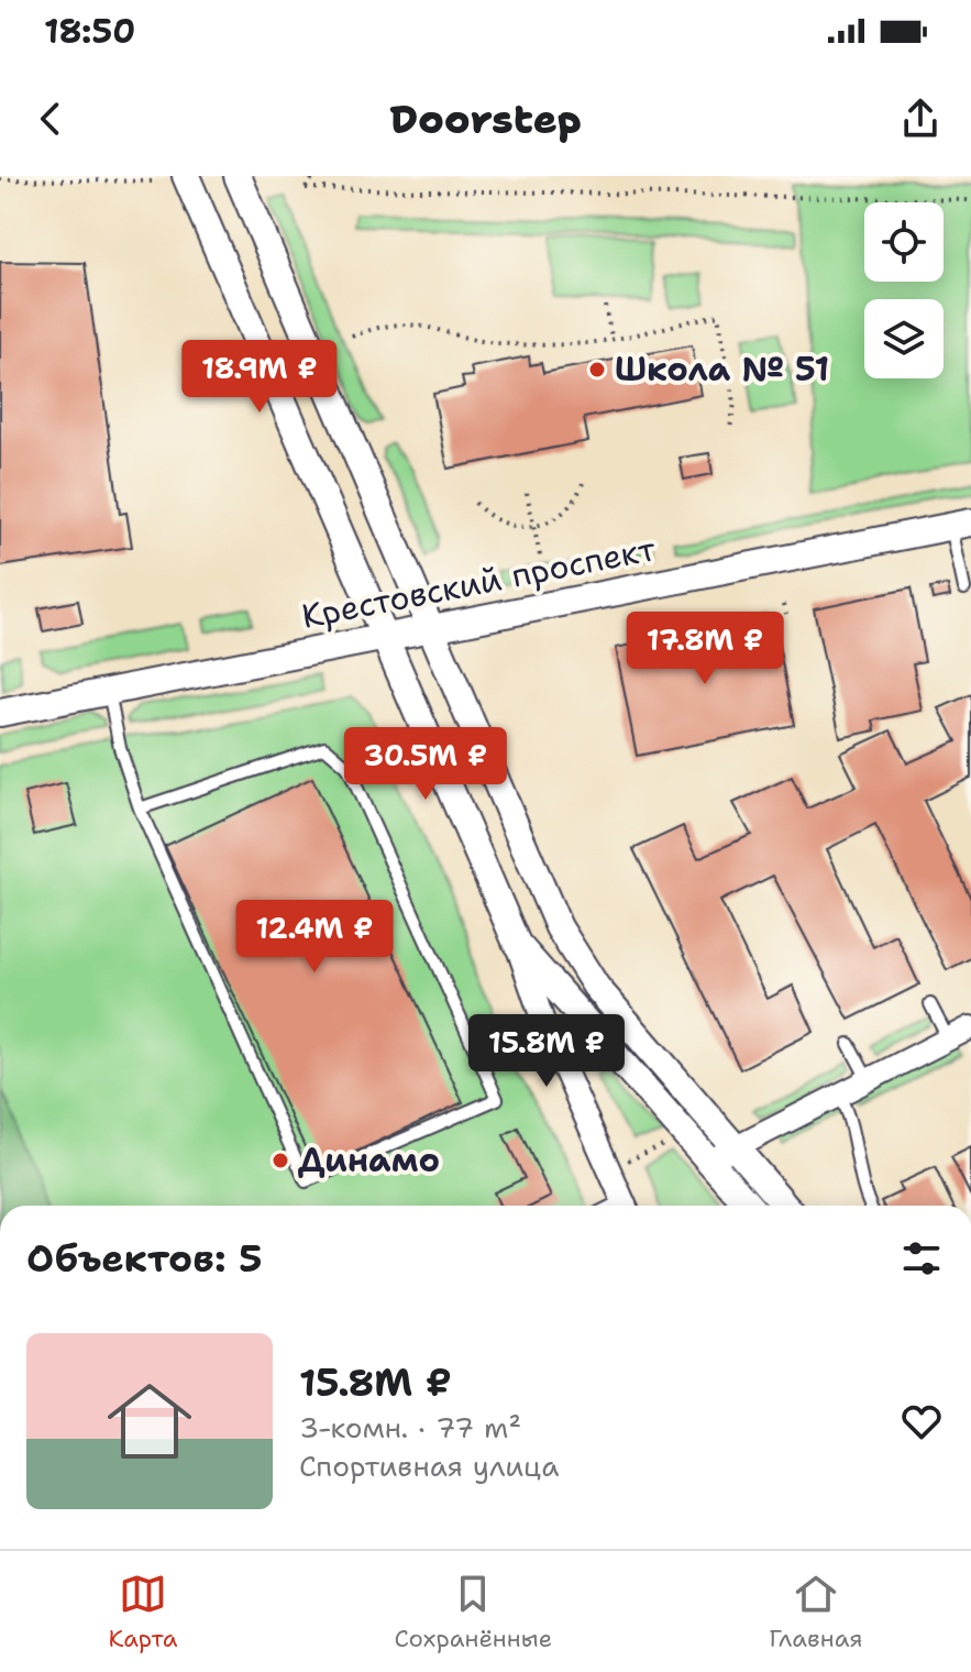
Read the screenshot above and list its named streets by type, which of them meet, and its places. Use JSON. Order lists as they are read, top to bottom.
{
  "streets": {
    "street": ["Крестовский проспект"]
  },
  "places": ["Школа № 51", "Динамо"],
  "page": {
    "status": "18:50",
    "header": "Doorstep",
    "price": [
      "18.9M ₽",
      "17.8M ₽",
      "30.5M ₽",
      "12.4M ₽",
      "15.8M ₽"
    ],
    "heading": "Объектов: 5",
    "list": [
      {
        "name": "15.8M ₽",
        "note": "3-комн. · 77 m² · Спортивная улица"
      }
    ],
    "tabs": ["Карта", "Сохранённые", "Главная"]
  }
}
